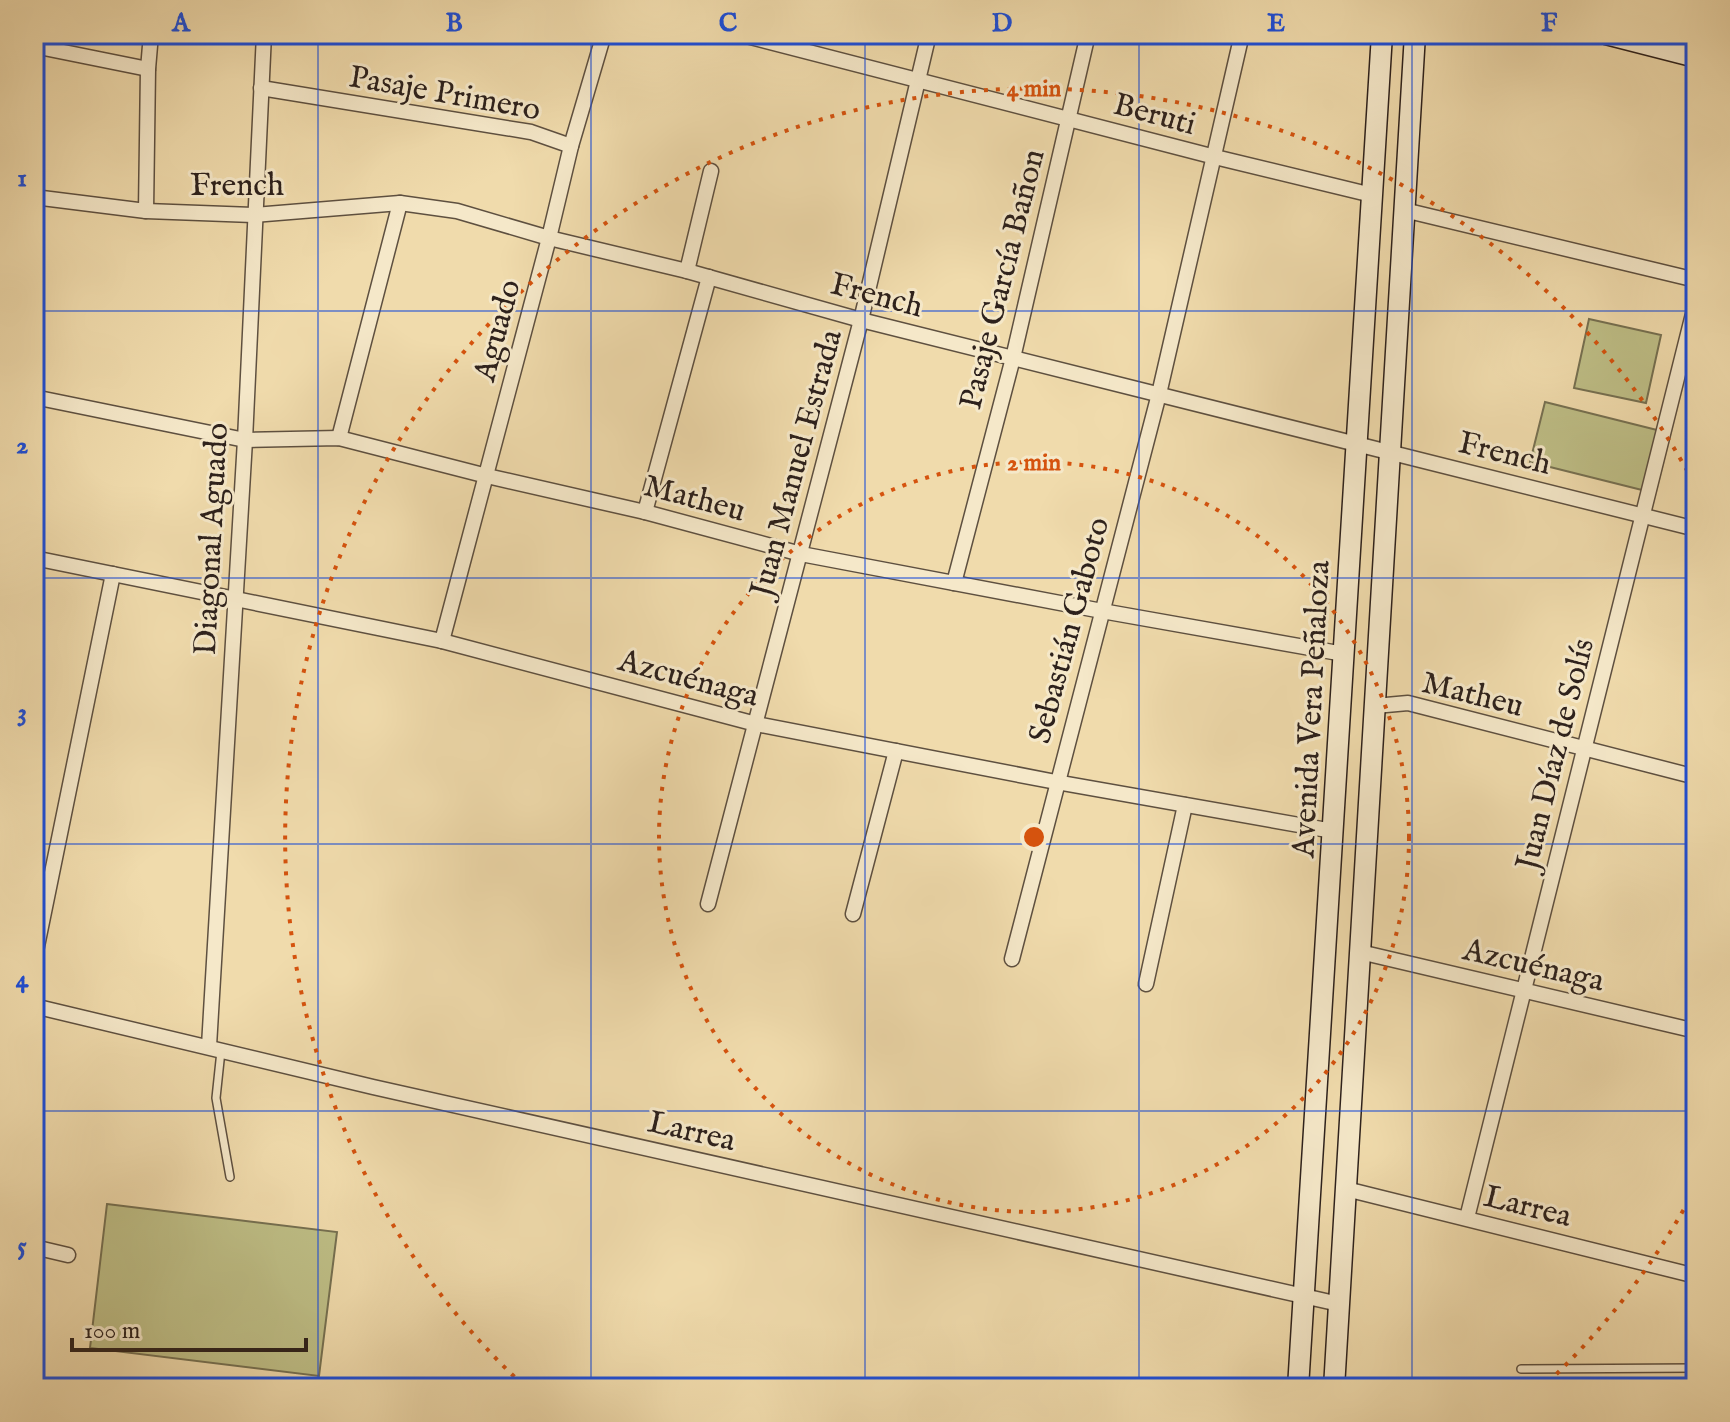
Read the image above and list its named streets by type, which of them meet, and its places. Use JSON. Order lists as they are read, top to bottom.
{
  "streets": {
    "main road": ["Avenida Vera Peñaloza"],
    "street": [
      "Pasaje Primero",
      "Beruti",
      "French",
      "Pasaje García Bañon",
      "Aguado",
      "Juan Manuel Estrada",
      "Matheu",
      "Diagonal Aguado",
      "Sebastián Gaboto",
      "Azcuénaga",
      "Juan Díaz de Solís",
      "Larrea"
    ]
  },
  "crossings": [
    ["Pasaje Primero", "Aguado"],
    ["Pasaje Primero", "Diagonal Aguado"],
    ["Beruti", "Pasaje García Bañon"],
    ["Beruti", "Juan Manuel Estrada"],
    ["Beruti", "Sebastián Gaboto"],
    ["Beruti", "Avenida Vera Peñaloza"],
    ["French", "Pasaje García Bañon"],
    ["French", "Aguado"],
    ["French", "Juan Manuel Estrada"],
    ["French", "Diagonal Aguado"],
    ["French", "Sebastián Gaboto"],
    ["French", "Avenida Vera Peñaloza"],
    ["French", "Juan Díaz de Solís"],
    ["Pasaje García Bañon", "Matheu"],
    ["Aguado", "Matheu"],
    ["Aguado", "Azcuénaga"],
    ["Juan Manuel Estrada", "Matheu"],
    ["Juan Manuel Estrada", "Azcuénaga"],
    ["Matheu", "Diagonal Aguado"],
    ["Matheu", "Sebastián Gaboto"],
    ["Matheu", "Avenida Vera Peñaloza"],
    ["Matheu", "Juan Díaz de Solís"],
    ["Diagonal Aguado", "Azcuénaga"],
    ["Diagonal Aguado", "Larrea"],
    ["Sebastián Gaboto", "Azcuénaga"],
    ["Azcuénaga", "Avenida Vera Peñaloza"],
    ["Azcuénaga", "Juan Díaz de Solís"],
    ["Avenida Vera Peñaloza", "Larrea"],
    ["Juan Díaz de Solís", "Larrea"]
  ],
  "scale_bar": "100 m",
  "grid": {
    "columns": [
      "A",
      "B",
      "C",
      "D",
      "E",
      "F"
    ],
    "rows": [
      "1",
      "2",
      "3",
      "4",
      "5"
    ]
  },
  "rings": ["4 min", "2 min"]
}
